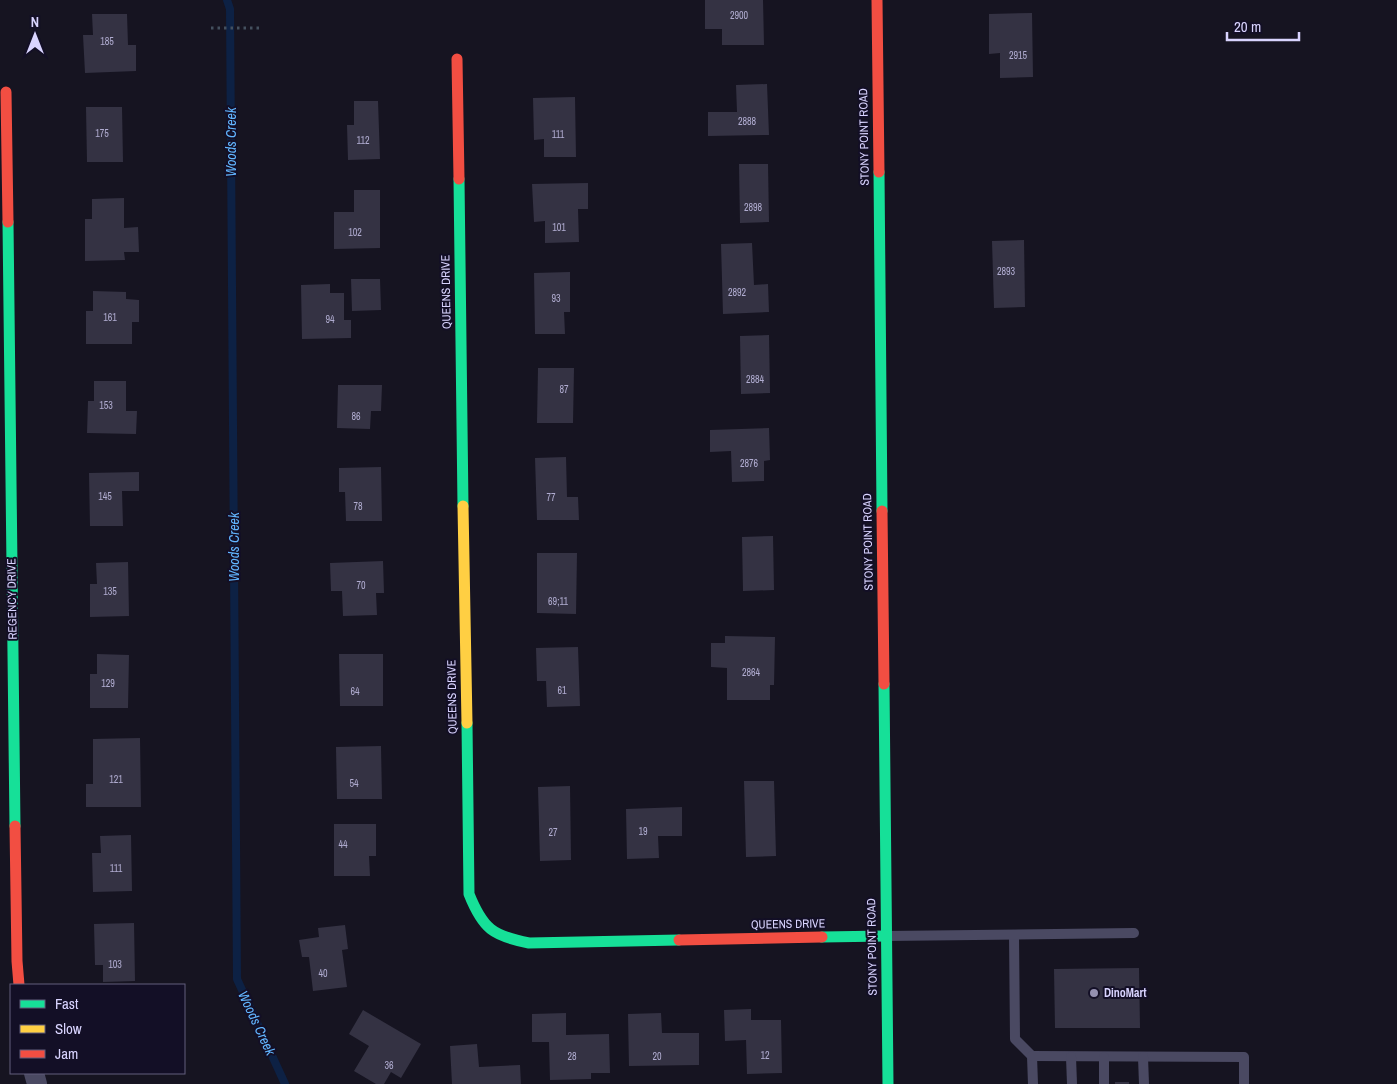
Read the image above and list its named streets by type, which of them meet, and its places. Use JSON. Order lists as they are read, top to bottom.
{
  "streets": {
    "street": ["STONY POINT ROAD", "QUEENS DRIVE", "REGENCY DRIVE"]
  },
  "crossings": [
    ["STONY POINT ROAD", "QUEENS DRIVE"]
  ],
  "water": ["Woods Creek"],
  "places": ["DinoMart"],
  "house_numbers": [
    "2900",
    "185",
    "2915",
    "2888",
    "175",
    "111",
    "112",
    "2898",
    "101",
    "102",
    "2893",
    "2892",
    "93",
    "161",
    "94",
    "2884",
    "87",
    "153",
    "86",
    "2876",
    "145",
    "77",
    "78",
    "70",
    "135",
    "69;11",
    "2864",
    "129",
    "61",
    "64",
    "121",
    "54",
    "19",
    "27",
    "44",
    "111",
    "103",
    "40",
    "12",
    "28",
    "20",
    "36"
  ],
  "legend": ["Fast", "Slow", "Jam"],
  "scale_bar": "20 m",
  "north": "top"
}
